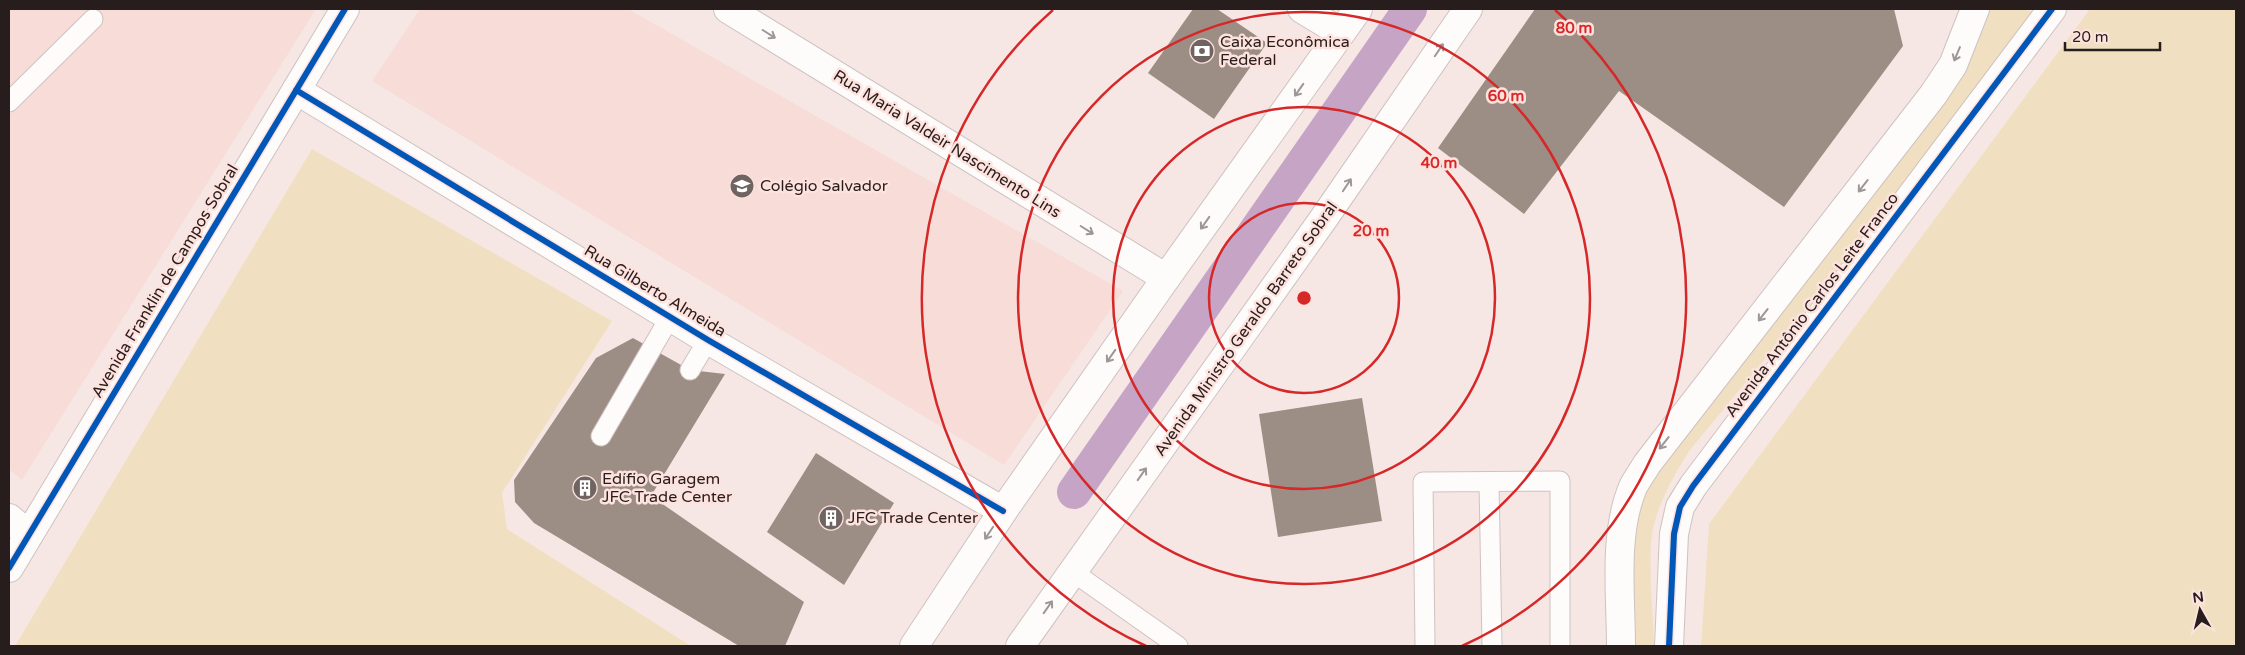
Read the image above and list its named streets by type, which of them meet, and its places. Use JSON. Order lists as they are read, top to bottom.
{
  "streets": {
    "street": [
      "Rua Maria Valdeir Nascimento Lins",
      "Avenida Franklin de Campos Sobral",
      "Rua Gilberto Almeida",
      "Avenida Antônio Carlos Leite Franco",
      "Avenida Ministro Geraldo Barreto Sobral"
    ]
  },
  "crossings": [
    ["Avenida Franklin de Campos Sobral", "Rua Gilberto Almeida"]
  ],
  "one_way": ["Rua Maria Valdeir Nascimento Lins"],
  "places": {
    "bank": ["Caixa Econômica Federal"],
    "school or university": ["Colégio Salvador"],
    "building": ["Edífio Garagem JFC Trade Center", "JFC Trade Center"]
  },
  "scale_bar": "20 m",
  "north": "top",
  "rings": [
    "80 m",
    "60 m",
    "40 m",
    "20 m"
  ]
}
